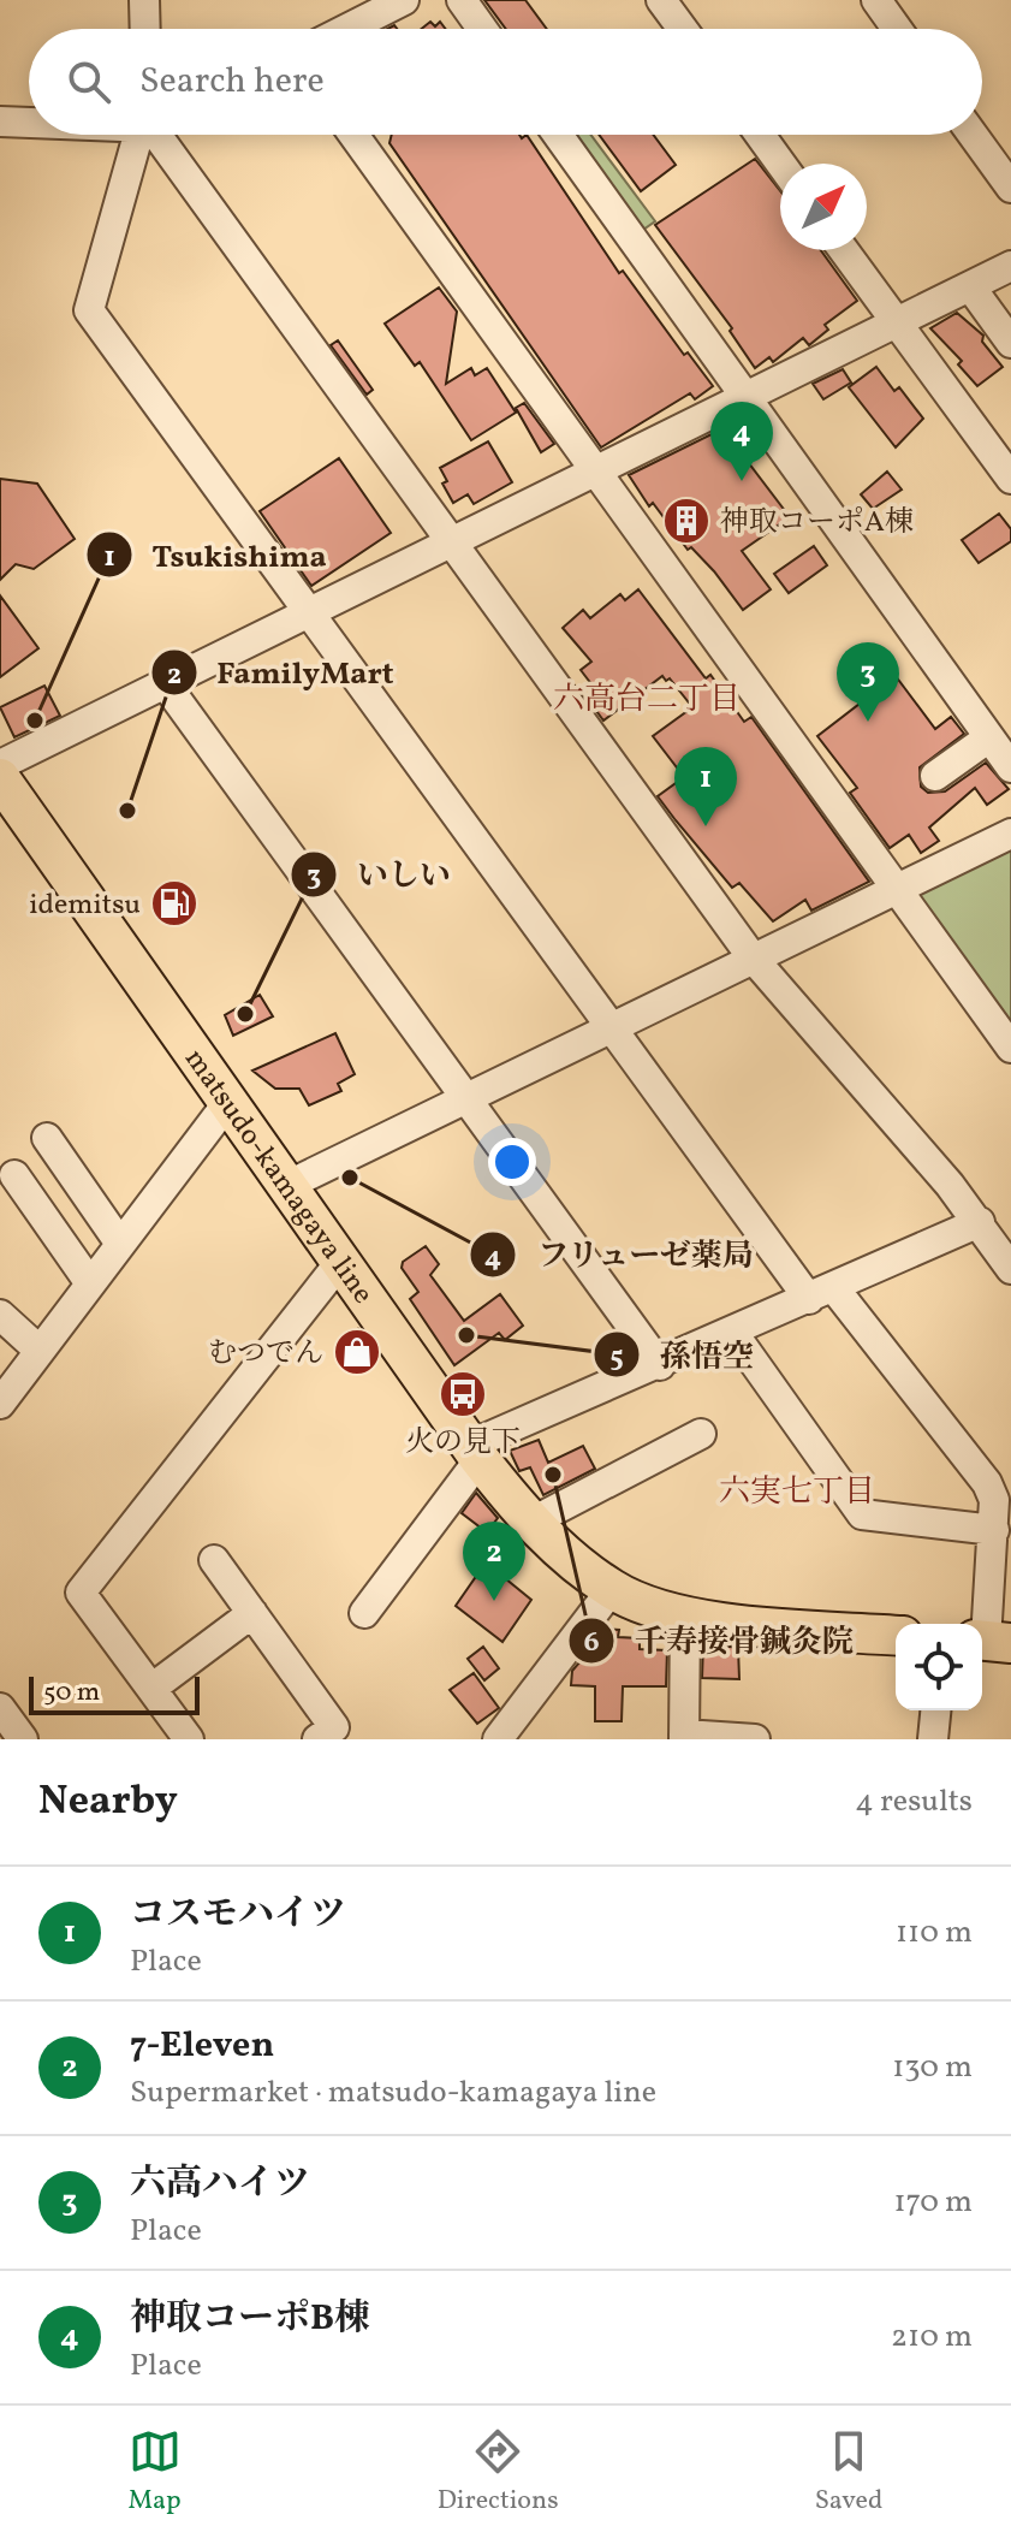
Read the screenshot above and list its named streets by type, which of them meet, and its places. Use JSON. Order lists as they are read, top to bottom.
{
  "streets": {
    "main road": ["matsudo-kamagaya line"]
  },
  "districts": ["六高台二丁目", "六実七丁目"],
  "places": {
    "building": ["神取コーポA棟"],
    "other": [
      "Tsukishima",
      "FamilyMart",
      "いしい",
      "フリューゼ薬局",
      "孫悟空",
      "千寿接骨鍼灸院"
    ],
    "fuel station": ["idemitsu"],
    "shop": ["むつでん"],
    "bus stop": ["火の見下"]
  },
  "scale_bar": "50 m",
  "north": "top right",
  "page": {
    "search": "Search here",
    "pins": [
      "4",
      "3",
      "1",
      "2"
    ],
    "scale": "50 m",
    "heading": ["Nearby", "4 results"],
    "list": [
      {
        "mark": "1",
        "name": "コスモハイツ",
        "note": "Place",
        "value": "110 m"
      },
      {
        "mark": "2",
        "name": "7-Eleven",
        "note": "Supermarket · matsudo-kamagaya line",
        "value": "130 m"
      },
      {
        "mark": "3",
        "name": "六高ハイツ",
        "note": "Place",
        "value": "170 m"
      },
      {
        "mark": "4",
        "name": "神取コーポB棟",
        "note": "Place",
        "value": "210 m"
      }
    ],
    "nav": ["Map", "Directions", "Saved"]
  }
}
